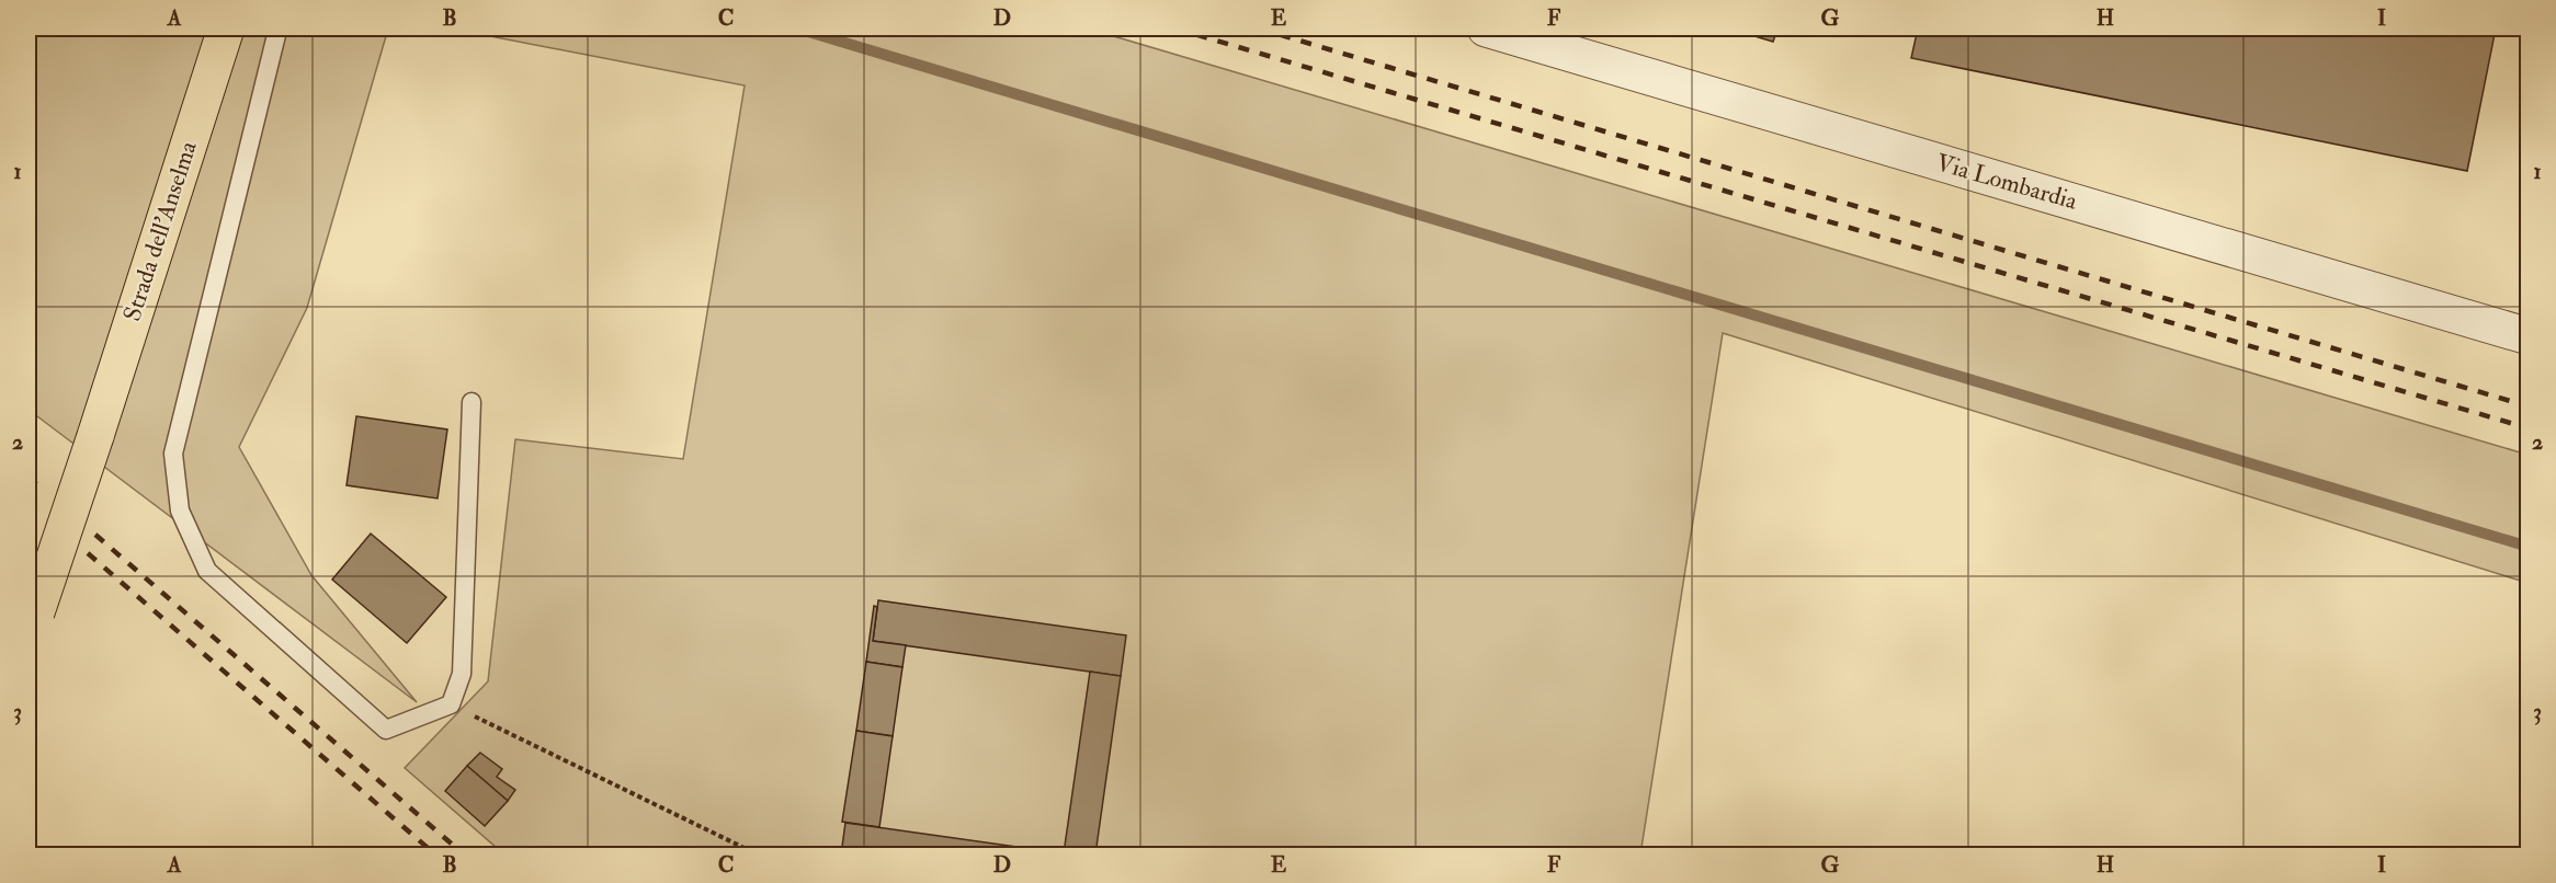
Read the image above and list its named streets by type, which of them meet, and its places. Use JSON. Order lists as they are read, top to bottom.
{
  "streets": {
    "main road": ["Strada dell'Anselma"],
    "street": ["Via Lombardia"]
  },
  "grid": {
    "columns": [
      "A",
      "B",
      "C",
      "D",
      "E",
      "F",
      "G",
      "H",
      "I"
    ],
    "rows": ["1", "2", "3"]
  }
}
